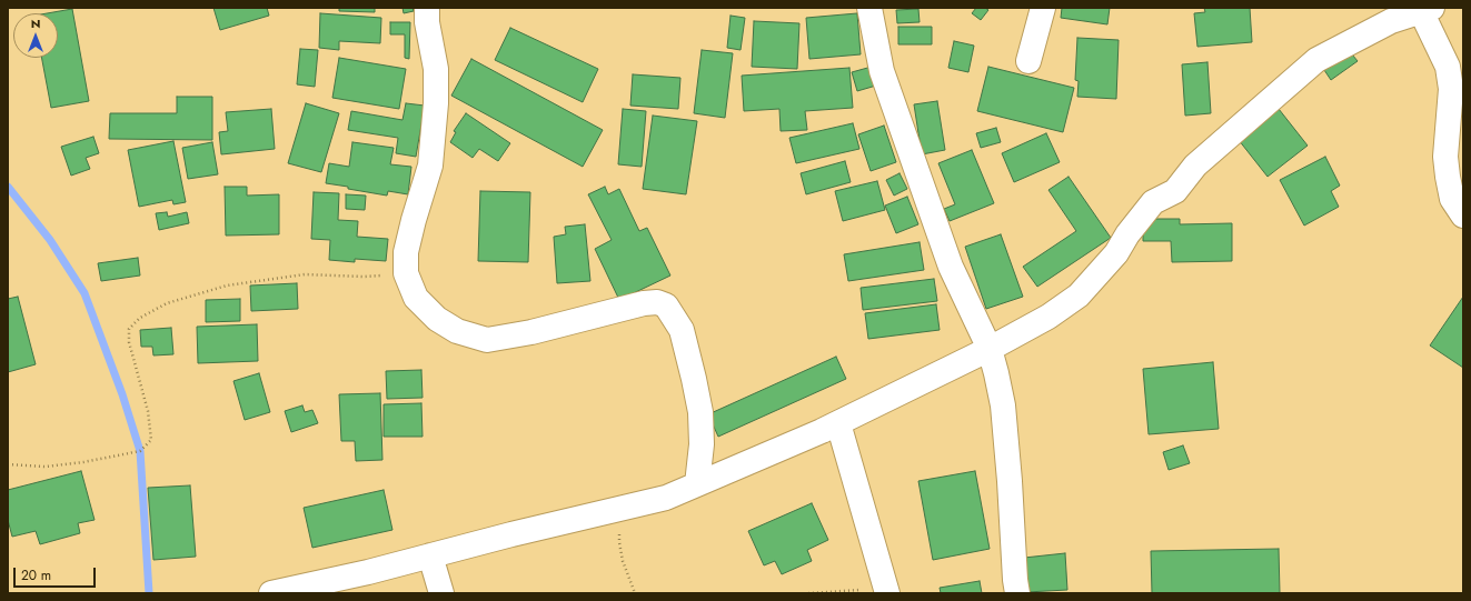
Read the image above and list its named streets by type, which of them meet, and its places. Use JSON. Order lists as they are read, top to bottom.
{
  "scale_bar": "20 m",
  "north": "top"
}
